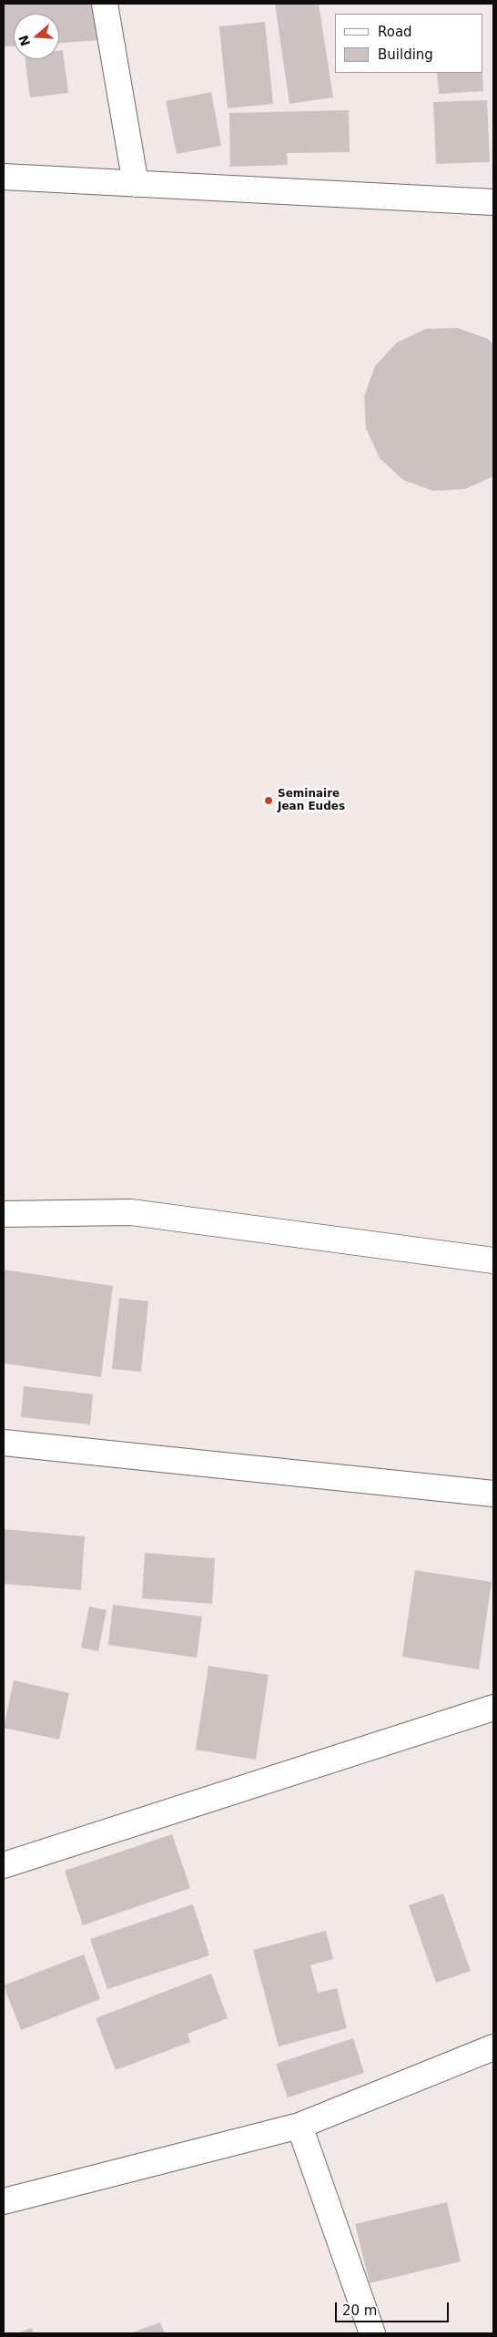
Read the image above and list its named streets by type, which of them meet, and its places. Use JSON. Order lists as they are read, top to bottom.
{
  "places": ["Seminaire Jean Eudes"],
  "legend": ["Road", "Building"],
  "scale_bar": "20 m",
  "north": "left"
}
